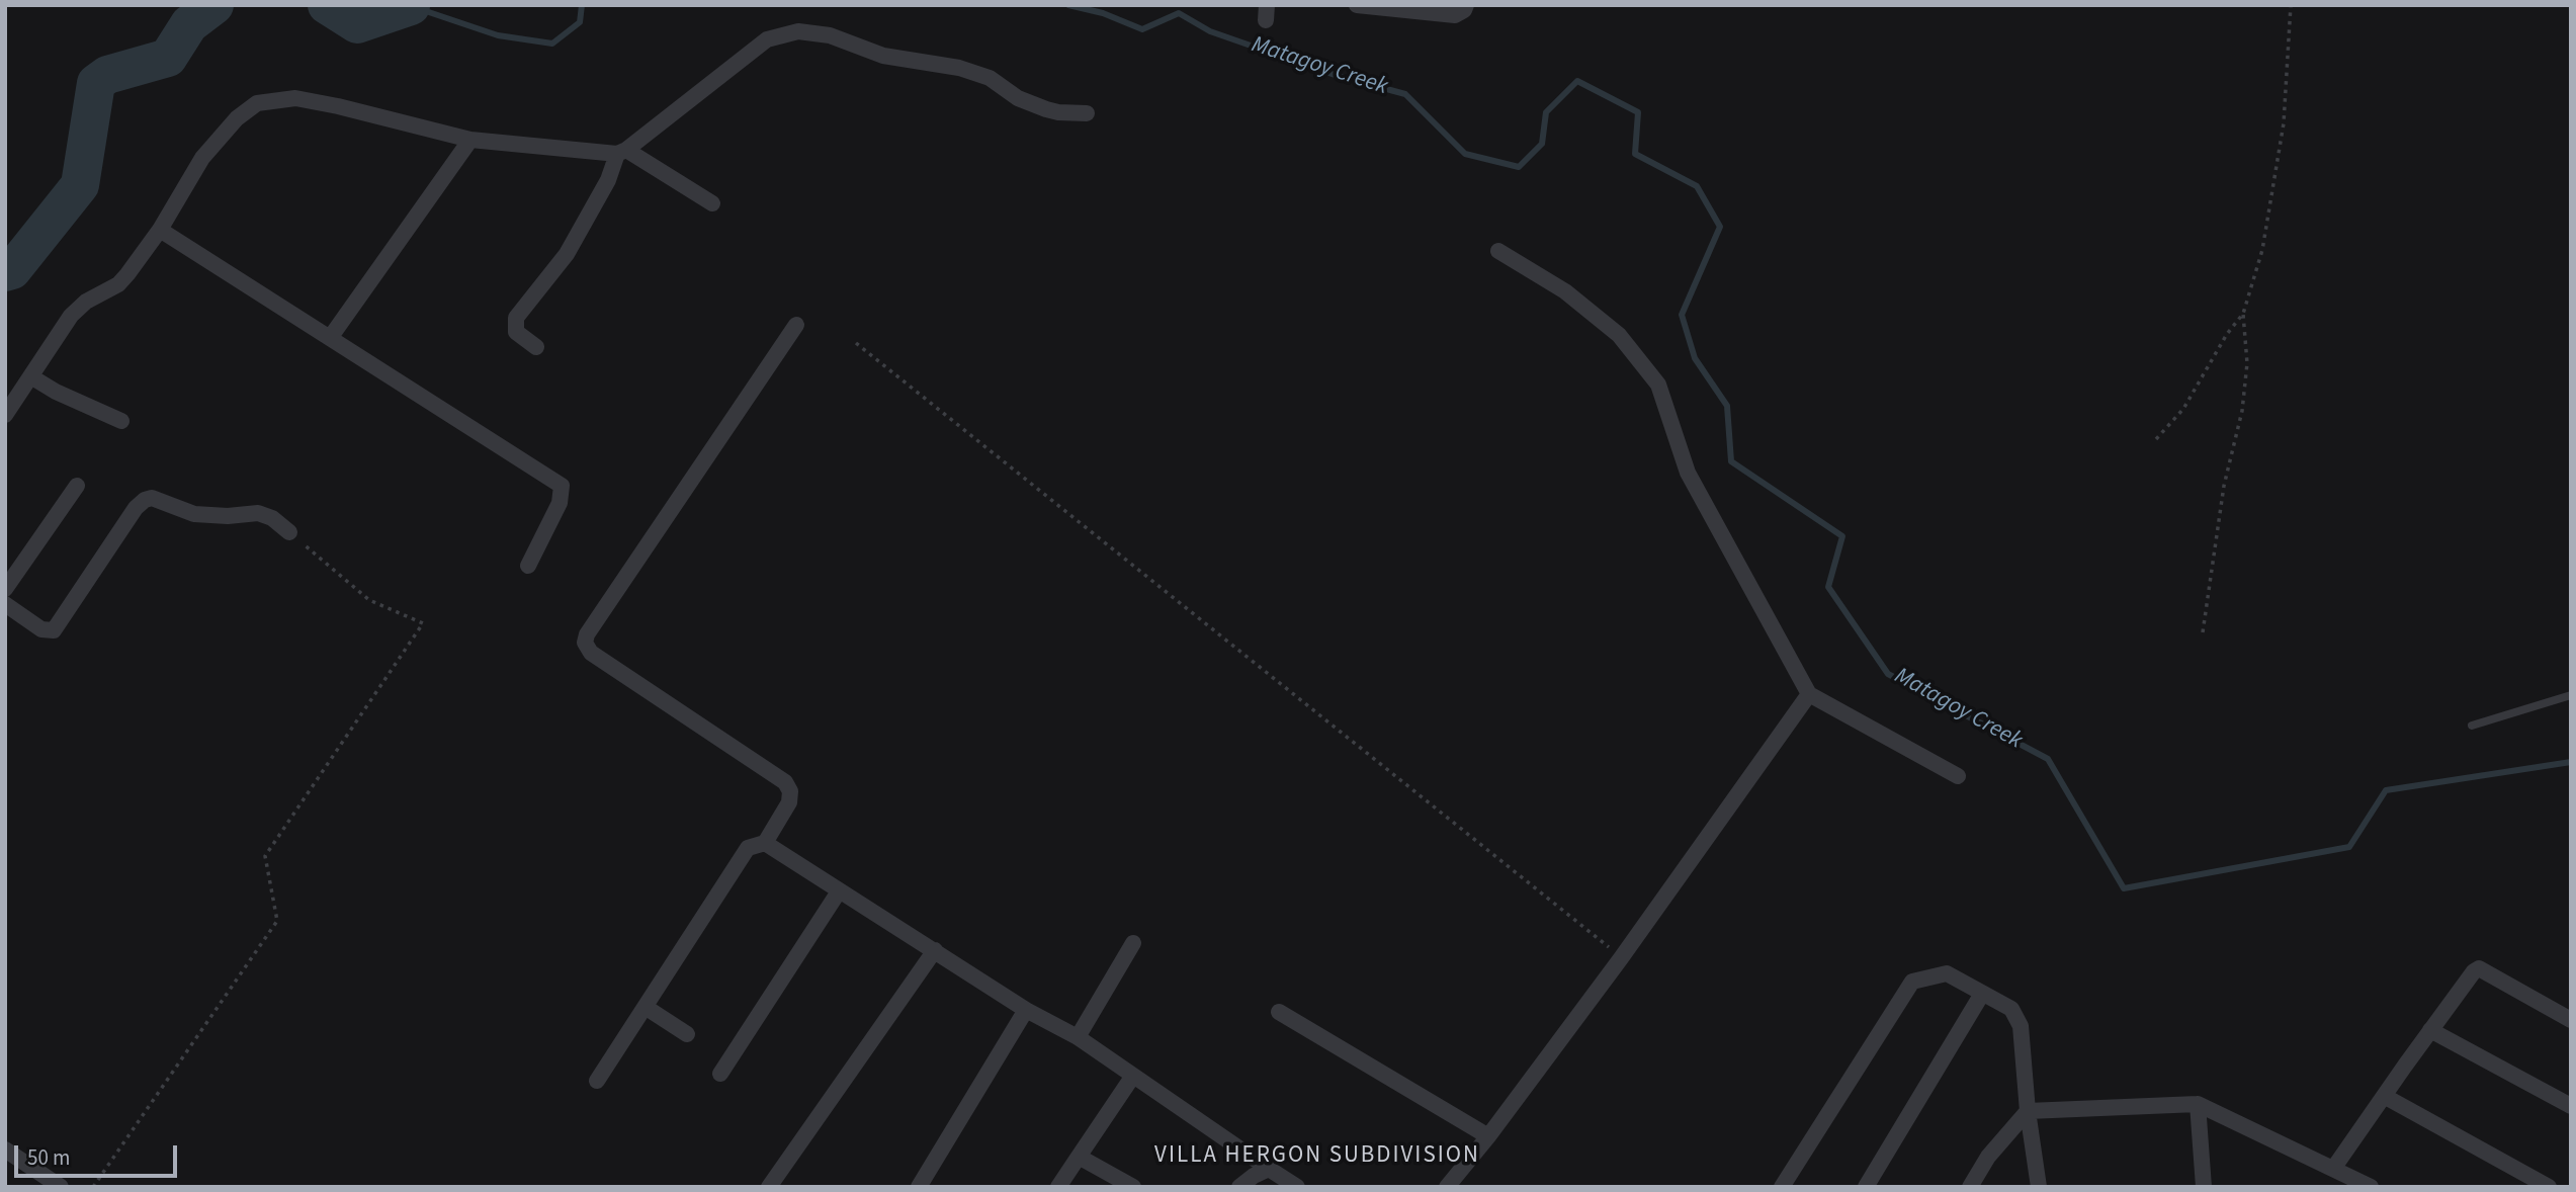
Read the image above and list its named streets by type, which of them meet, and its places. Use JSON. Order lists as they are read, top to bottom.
{
  "districts": ["VILLA HERGON SUBDIVISION"],
  "water": ["Matagoy Creek"],
  "scale_bar": "50 m"
}
